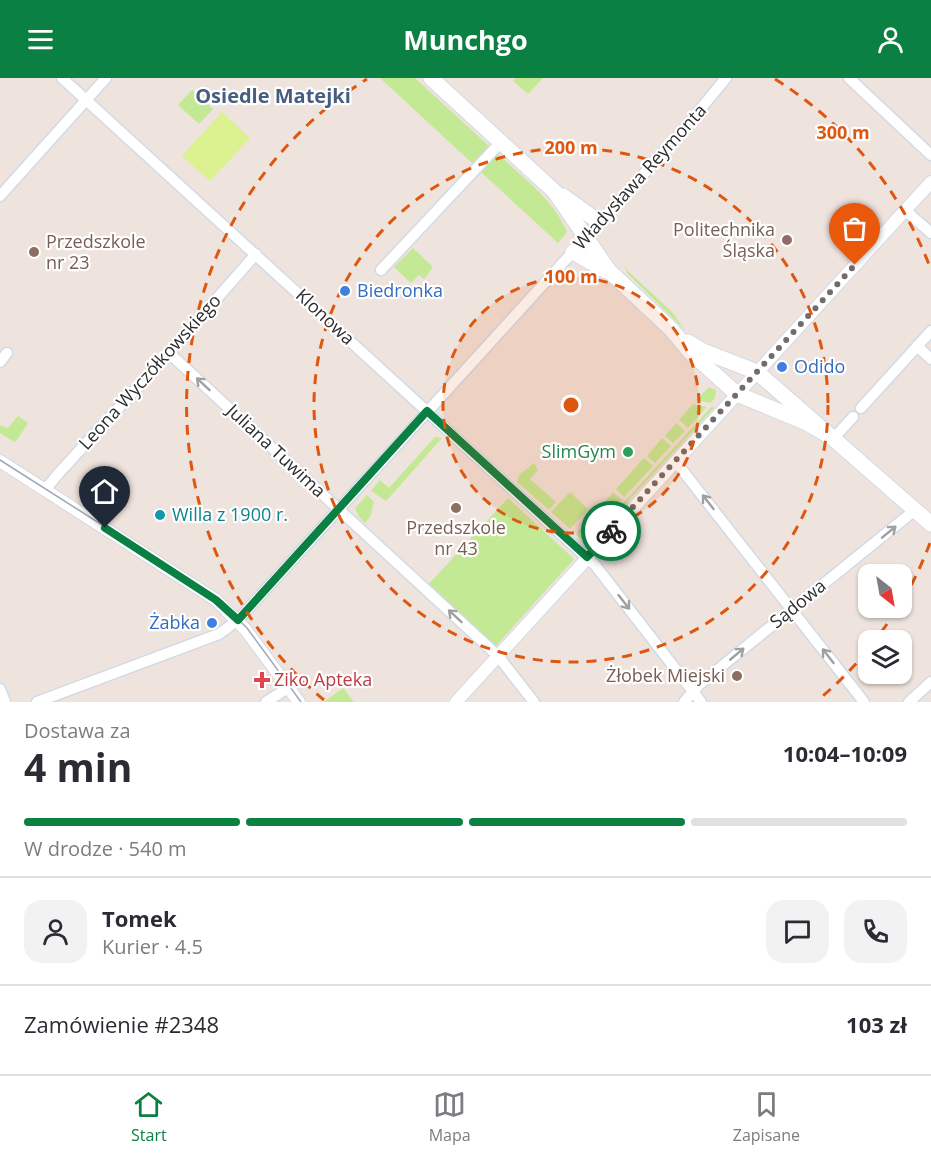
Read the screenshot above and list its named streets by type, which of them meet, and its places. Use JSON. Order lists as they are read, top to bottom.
{
  "streets": {
    "street": [
      "Władysława Reymonta",
      "Klonowa",
      "Leona Wyczółkowskiego",
      "Juliana Tuwima",
      "Sądowa"
    ]
  },
  "crossings": [
    ["Władysława Reymonta", "Klonowa"],
    ["Władysława Reymonta", "Juliana Tuwima"],
    ["Klonowa", "Leona Wyczółkowskiego"],
    ["Klonowa", "Sądowa"],
    ["Leona Wyczółkowskiego", "Juliana Tuwima"]
  ],
  "one_way": ["Juliana Tuwima", "Sądowa"],
  "districts": ["Osiedle Matejki"],
  "places": {
    "other": [
      "Politechnika Śląska",
      "Przedszkole nr 23",
      "Biedronka",
      "Odido",
      "SlimGym",
      "Przedszkole nr 43",
      "Willa z 1900 r.",
      "Żabka",
      "Żłobek Miejski"
    ],
    "health": ["Ziko Apteka"]
  },
  "north": "bottom right",
  "page": {
    "header": "Munchgo",
    "heading": ["4 min", "Dostawa za", "10:04–10:09"],
    "panel": [
      "Tomek",
      "Kurier · 4.5",
      "Zamówienie #2348",
      "103 zł"
    ],
    "bar": "W drodze · 540 m",
    "tabs": ["Start", "Mapa", "Zapisane"]
  },
  "rings": ["300 m", "200 m", "100 m"]
}
